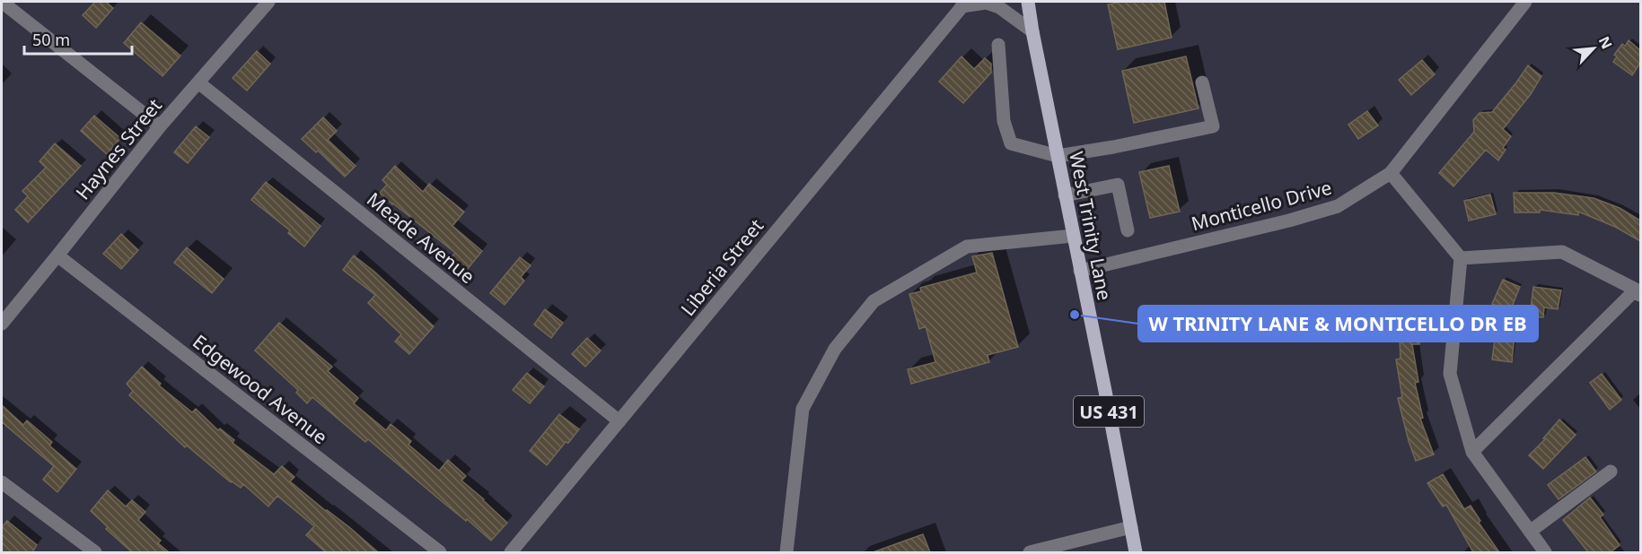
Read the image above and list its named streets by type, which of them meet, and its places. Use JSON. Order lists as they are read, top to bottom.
{
  "streets": {
    "main road": ["West Trinity Lane", "US 431"],
    "street": [
      "Haynes Street",
      "Monticello Drive",
      "Meade Avenue",
      "Liberia Street",
      "Edgewood Avenue"
    ]
  },
  "crossings": [
    ["Haynes Street", "Meade Avenue"],
    ["Haynes Street", "Edgewood Avenue"],
    ["Monticello Drive", "West Trinity Lane"],
    ["West Trinity Lane", "Liberia Street"],
    ["Meade Avenue", "Liberia Street"]
  ],
  "places": ["W TRINITY LANE & MONTICELLO DR EB"],
  "scale_bar": "50 m",
  "north": "top right"
}
